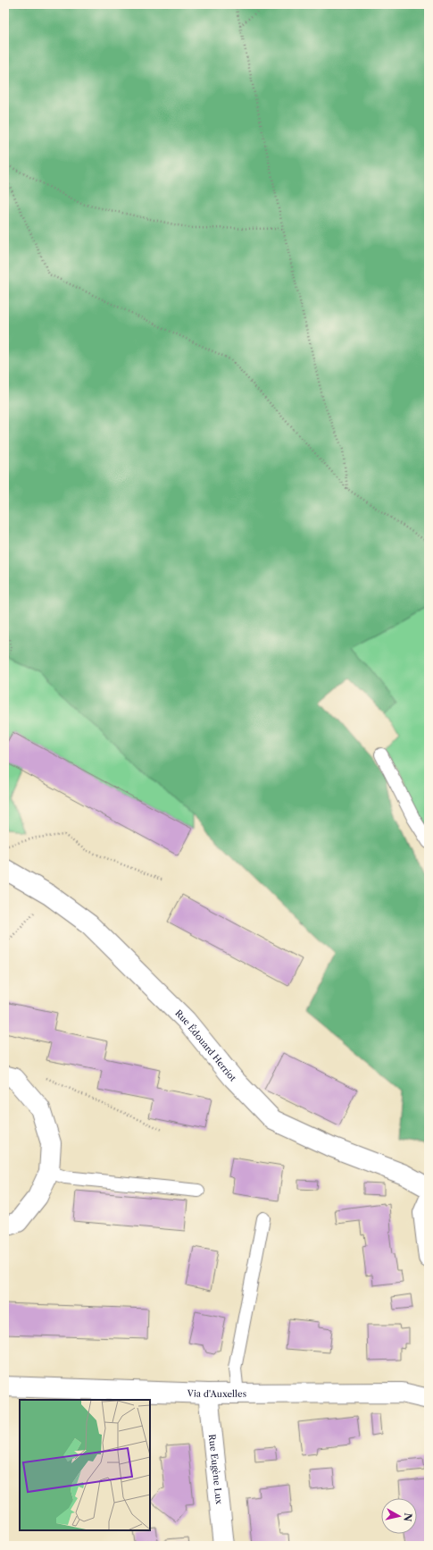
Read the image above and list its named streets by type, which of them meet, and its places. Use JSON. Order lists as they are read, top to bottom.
{
  "streets": {
    "street": ["Rue Édouard Herriot", "Via d'Auxelles", "Rue Eugène Lux"]
  },
  "crossings": [
    ["Via d'Auxelles", "Rue Eugène Lux"]
  ],
  "north": "right"
}
